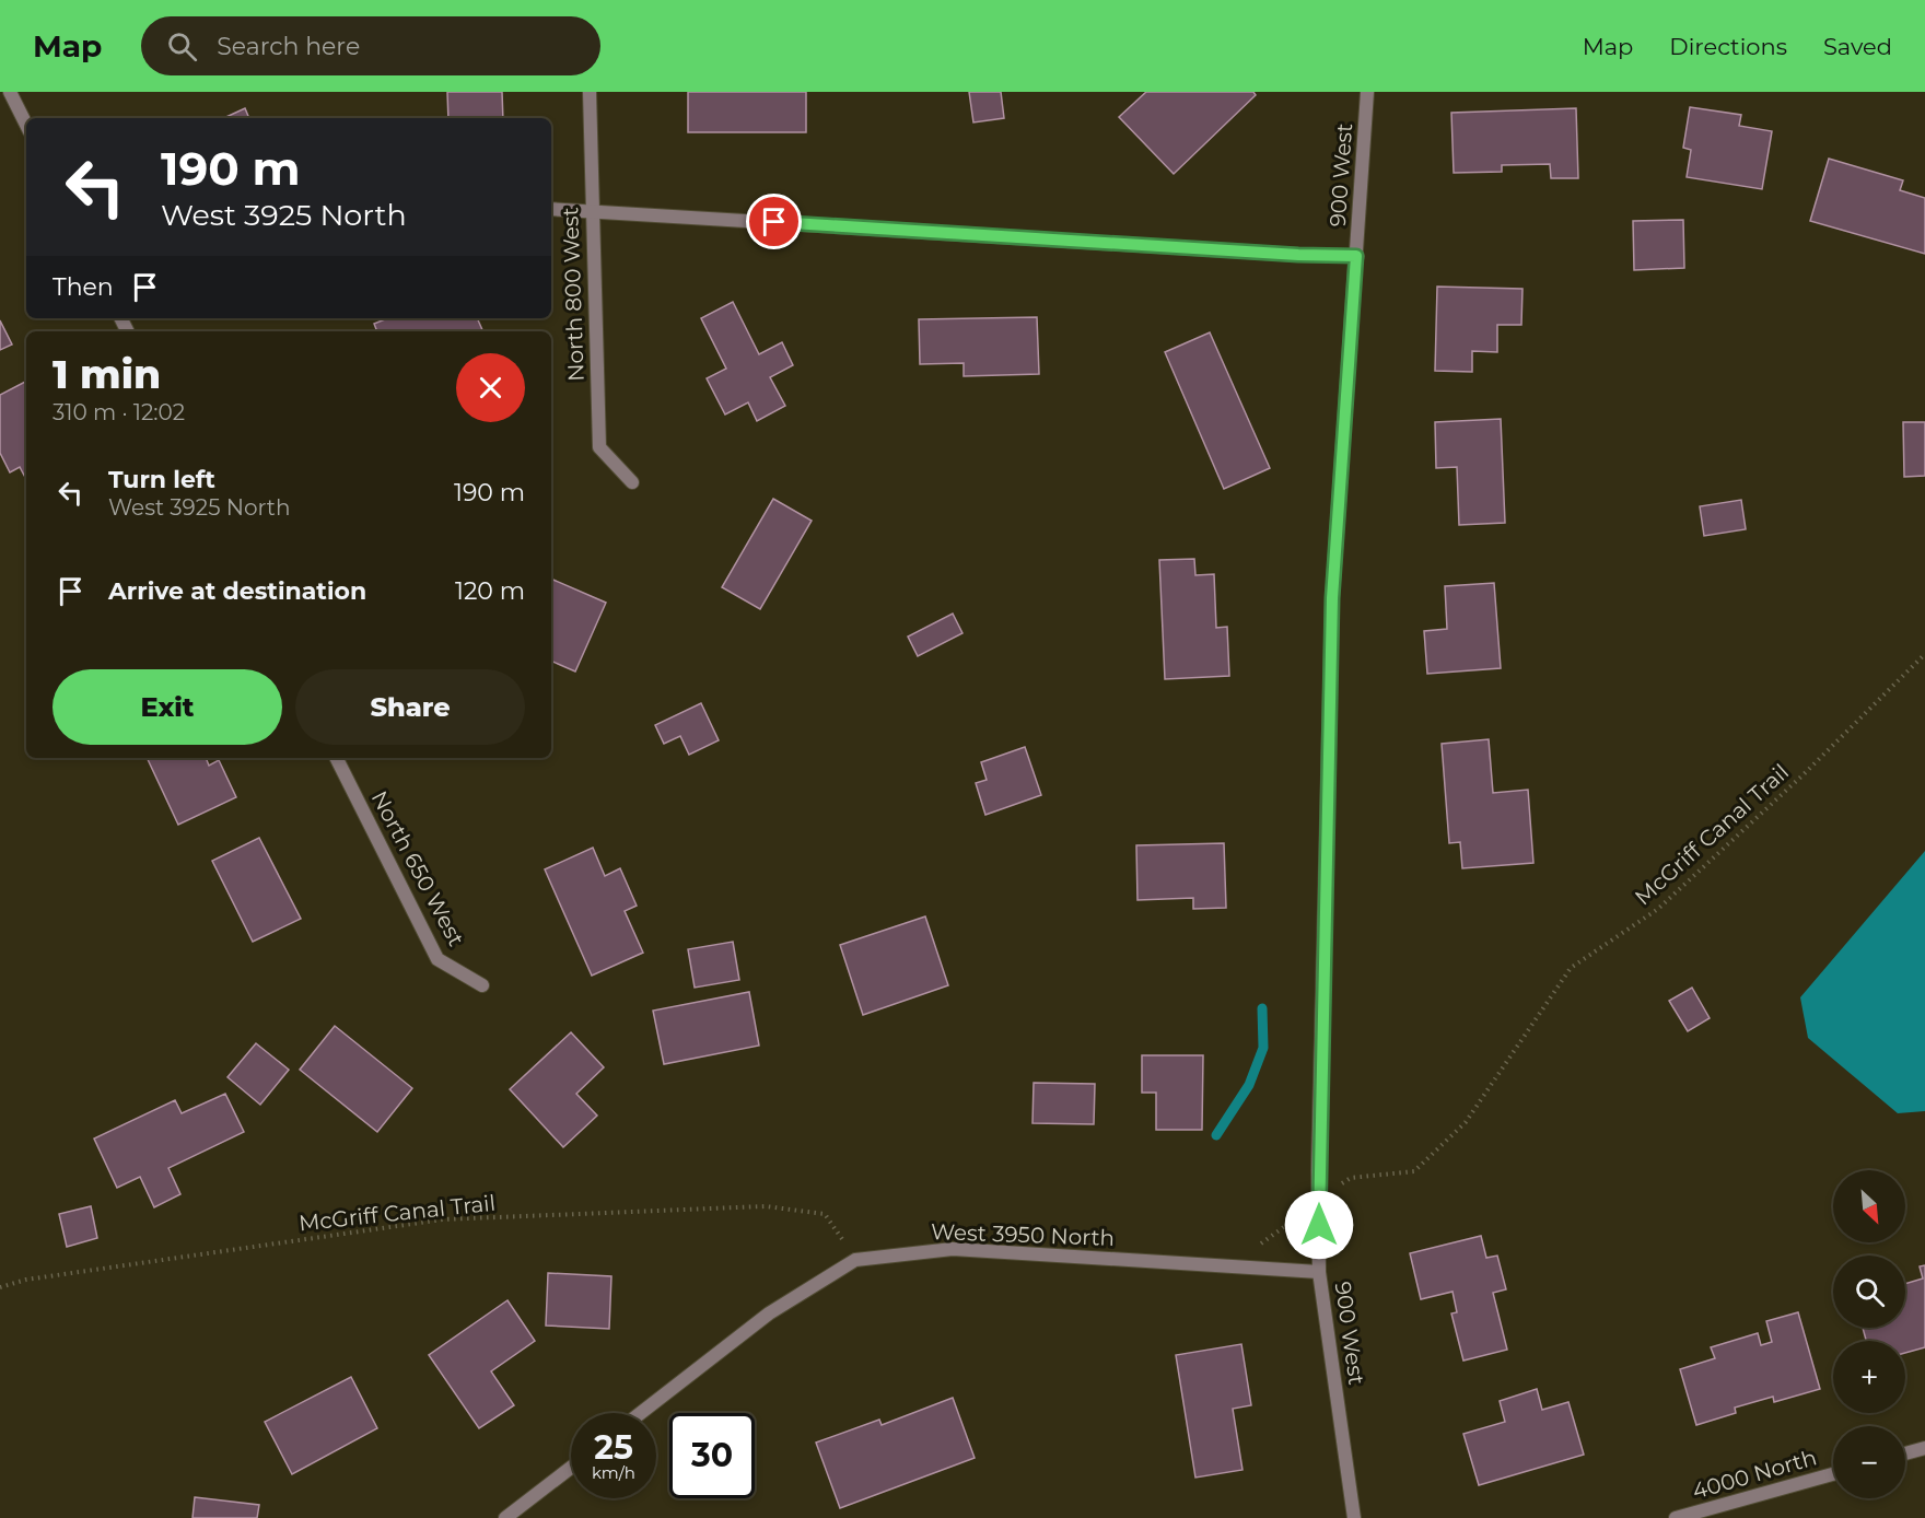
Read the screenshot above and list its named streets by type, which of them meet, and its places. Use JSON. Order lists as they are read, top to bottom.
{
  "streets": {
    "street": [
      "900 West",
      "North 800 West",
      "North 650 West",
      "West 3950 North",
      "4000 North"
    ],
    "path": ["McGriff Canal Trail"]
  },
  "crossings": [
    ["900 West", "West 3950 North"],
    ["McGriff Canal Trail", "West 3950 North"]
  ],
  "north": "bottom right",
  "page": {
    "header": "Map",
    "search": "Search here",
    "nav": ["Map", "Directions", "Saved"],
    "turn": ["190 m", "West 3925 North"],
    "then": "Then",
    "heading": ["1 min", "310 m · 12:02"],
    "list": [
      {
        "name": "Turn left",
        "note": "West 3925 North",
        "value": "190 m"
      },
      {
        "name": "Arrive at destination",
        "value": "120 m"
      }
    ],
    "buttons": ["Exit", "Share"],
    "map_buttons": ["+", "−"],
    "speed": "25 km/h",
    "limit": "30"
  }
}
